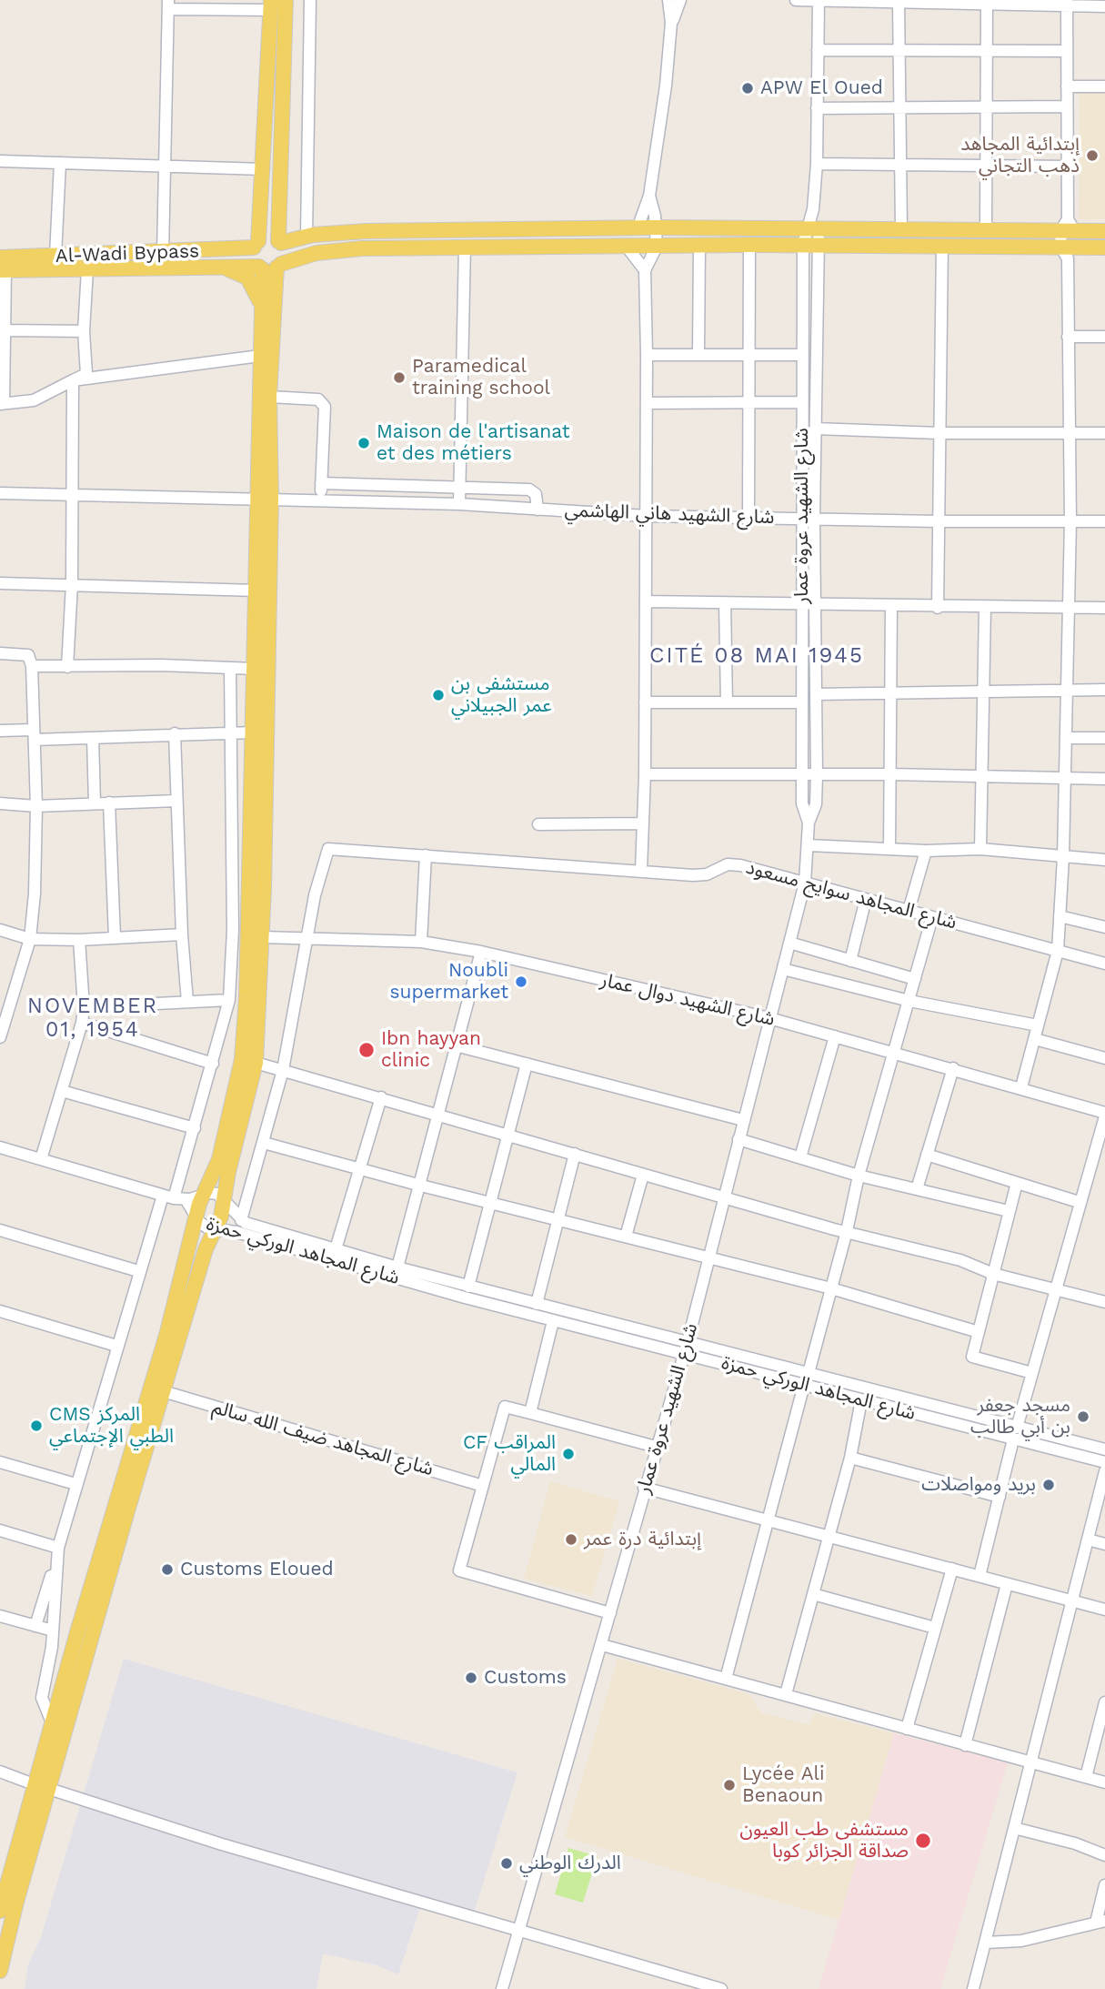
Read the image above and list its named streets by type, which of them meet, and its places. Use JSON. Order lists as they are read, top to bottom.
{
  "streets": {
    "main road": ["Al-Wadi Bypass"],
    "street": [
      "شارع الشهيد هاني الهاشمي",
      "شارع الشهيد عروة عمار",
      "شارع المجاهد سوايح مسعود",
      "شارع الشهيد دوال عمار",
      "شارع المجاهد الوركي حمزة",
      "شارع المجاهد ضيف الله سالم"
    ]
  },
  "crossings": [
    ["Al-Wadi Bypass", "شارع الشهيد عروة عمار"],
    ["شارع الشهيد هاني الهاشمي", "شارع الشهيد عروة عمار"],
    ["شارع الشهيد عروة عمار", "شارع المجاهد سوايح مسعود"],
    ["شارع الشهيد عروة عمار", "شارع الشهيد دوال عمار"],
    ["شارع الشهيد عروة عمار", "شارع المجاهد الوركي حمزة"],
    ["شارع المجاهد سوايح مسعود", "شارع الشهيد دوال عمار"]
  ],
  "districts": ["CITÉ 08 MAI 1945", "NOVEMBER 01, 1954"],
  "places": [
    "APW El Oued",
    "إبتدائية المجاهد ذهب التجاني",
    "Paramedical training school",
    "Maison de l'artisanat et des métiers",
    "مستشفى بن عمر الجبيلاني",
    "Noubli supermarket",
    "Ibn hayyan clinic",
    "مسجد جعفر بن أبي طالب",
    "CMS المركز الطبي الإجتماعي",
    "CF المراقب المالي",
    "بريد ومواصلات",
    "إبتدائية درة عمر",
    "Customs Eloued",
    "Customs",
    "Lycée Ali Benaoun",
    "مستشفى طب العيون صداقة الجزائر كوبا",
    "الدرك الوطني"
  ]
}
